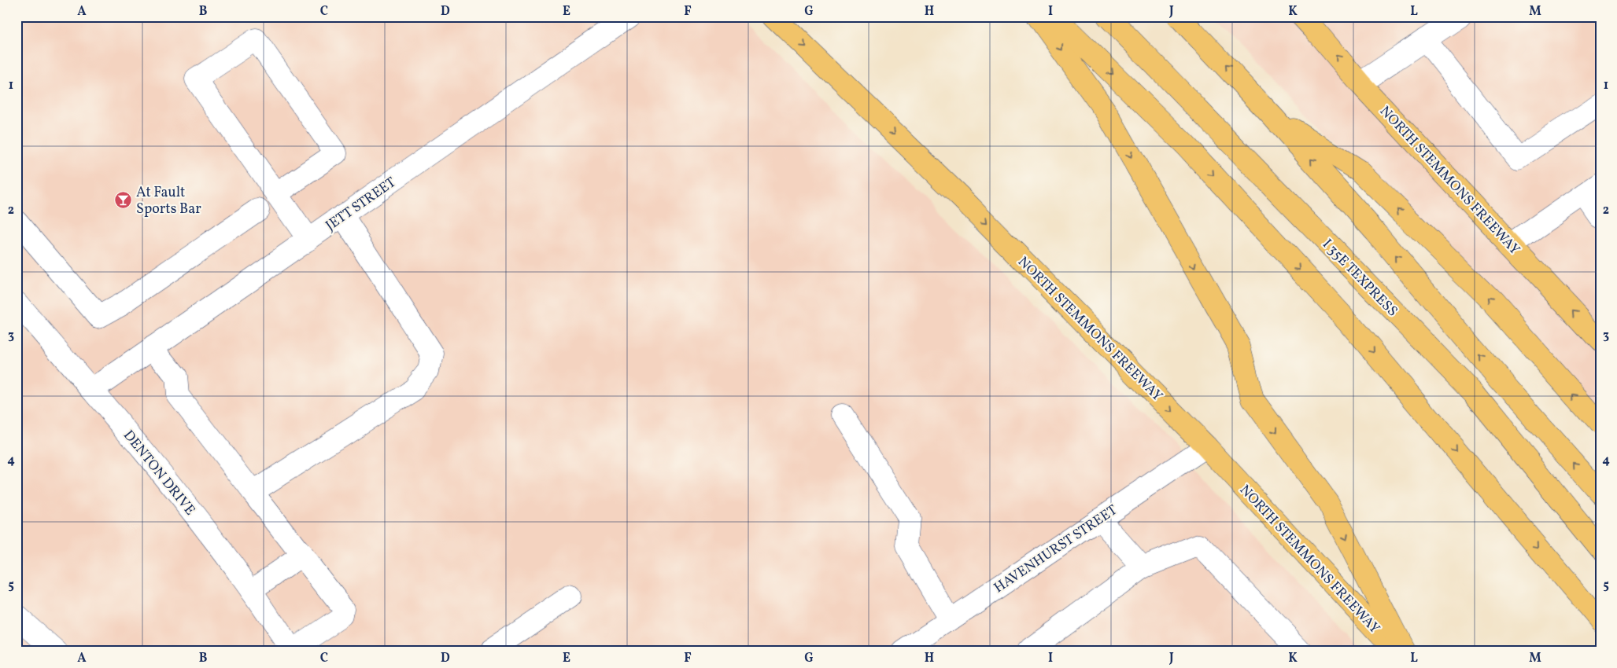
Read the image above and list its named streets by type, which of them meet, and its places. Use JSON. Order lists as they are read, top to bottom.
{
  "streets": {
    "main road": ["NORTH STEMMONS FREEWAY", "I 35E TEXPRESS"],
    "street": ["JETT STREET", "DENTON DRIVE", "HAVENHURST STREET"]
  },
  "crossings": [
    ["NORTH STEMMONS FREEWAY", "HAVENHURST STREET"],
    ["JETT STREET", "DENTON DRIVE"]
  ],
  "places": {
    "bar": ["At Fault Sports Bar"]
  },
  "grid": {
    "columns": [
      "A",
      "B",
      "C",
      "D",
      "E",
      "F",
      "G",
      "H",
      "I",
      "J",
      "K",
      "L",
      "M"
    ],
    "rows": [
      "1",
      "2",
      "3",
      "4",
      "5"
    ]
  }
}
